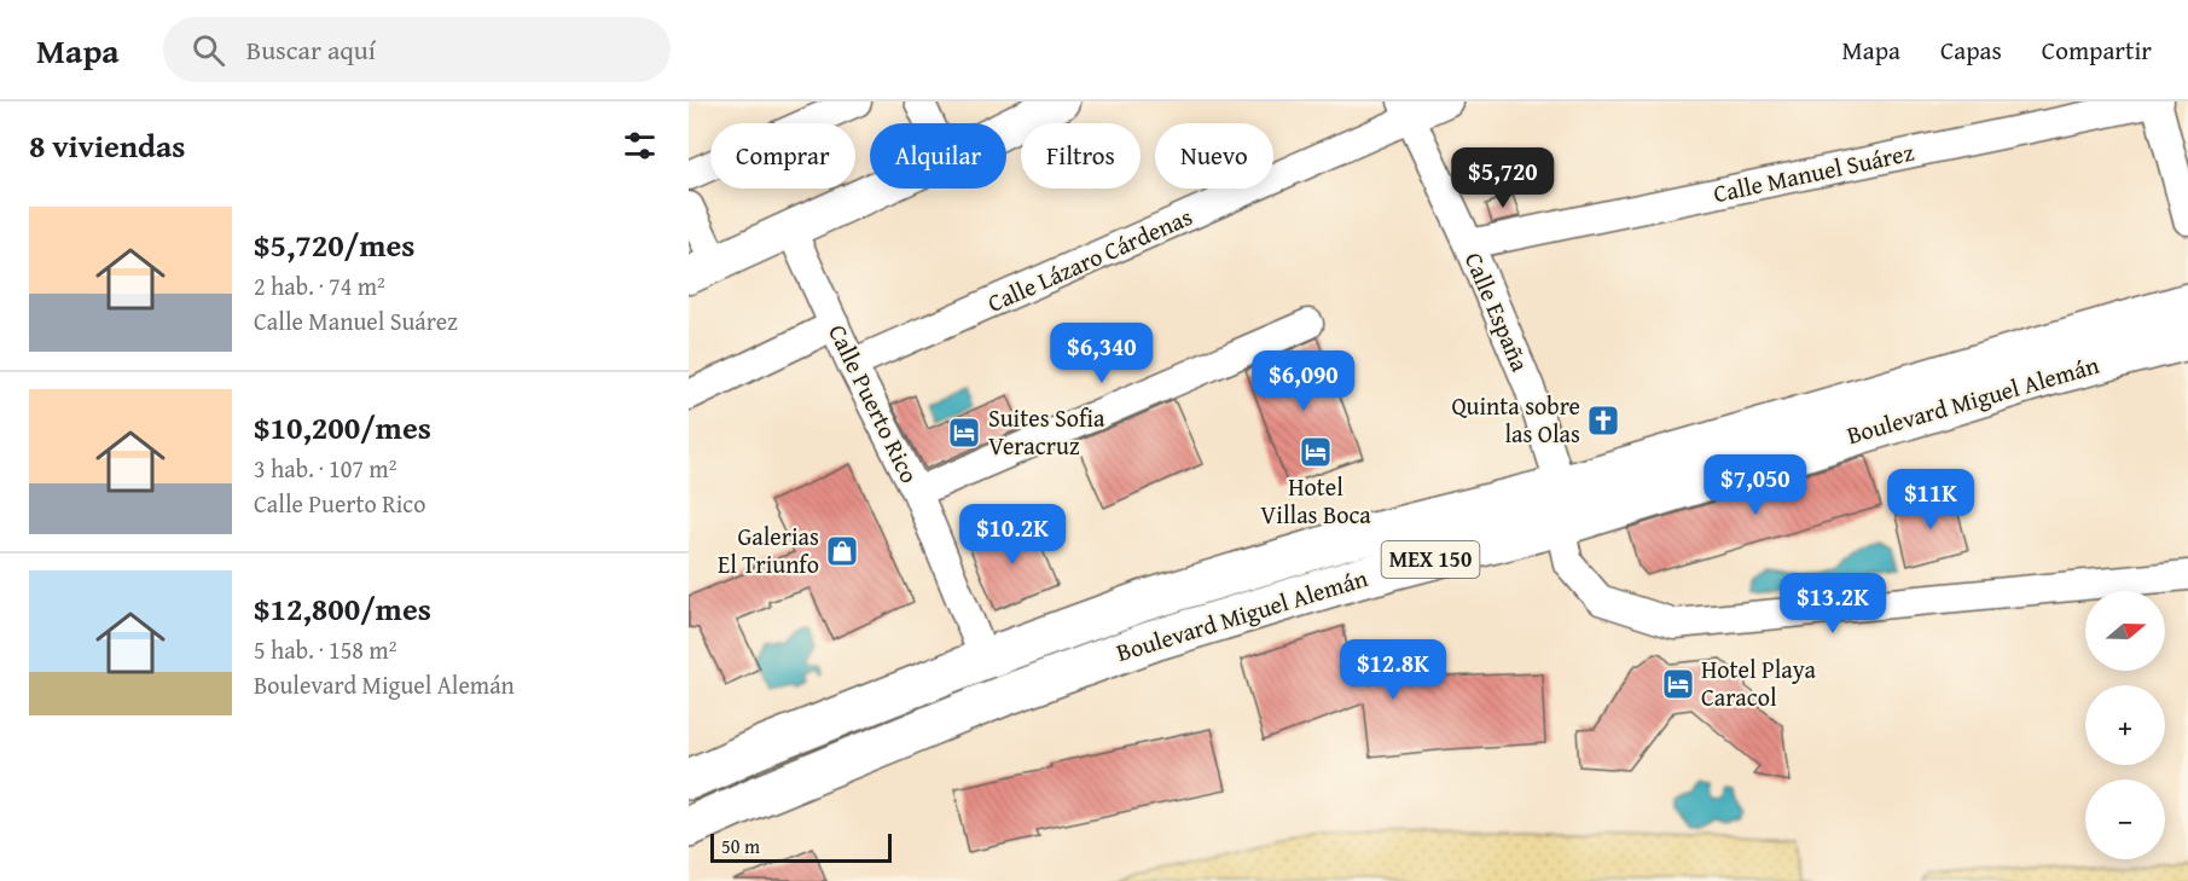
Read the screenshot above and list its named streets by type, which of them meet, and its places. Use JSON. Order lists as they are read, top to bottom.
{
  "streets": {
    "main road": ["Boulevard Miguel Alemán", "MEX 150"],
    "street": [
      "Calle Manuel Suárez",
      "Calle Lázaro Cárdenas",
      "Calle España",
      "Calle Puerto Rico"
    ]
  },
  "crossings": [
    ["Calle Manuel Suárez", "Calle España"],
    ["Calle Lázaro Cárdenas", "Calle España"],
    ["Calle Lázaro Cárdenas", "Calle Puerto Rico"],
    ["Calle España", "Boulevard Miguel Alemán"],
    ["Boulevard Miguel Alemán", "Calle Puerto Rico"]
  ],
  "places": {
    "church": ["Quinta sobre las Olas"],
    "hotel": ["Suites Sofia Veracruz", "Hotel Villas Boca", "Hotel Playa Caracol"],
    "shop": ["Galerias El Triunfo"]
  },
  "scale_bar": "50 m",
  "north": "right",
  "page": {
    "header": "Mapa",
    "search": "Buscar aquí",
    "nav": ["Mapa", "Capas", "Compartir"],
    "heading": "8 viviendas",
    "chip": [
      "Comprar",
      "Alquilar",
      "Filtros",
      "Nuevo"
    ],
    "price": [
      "$5,720",
      "$6,340",
      "$6,090",
      "$7,050",
      "$11K",
      "$10.2K",
      "$13.2K",
      "$12.8K"
    ],
    "list": [
      {
        "name": "$5,720/mes",
        "note": "2 hab. · 74 m² · Calle Manuel Suárez"
      },
      {
        "name": "$10,200/mes",
        "note": "3 hab. · 107 m² · Calle Puerto Rico"
      },
      {
        "name": "$12,800/mes",
        "note": "5 hab. · 158 m² · Boulevard Miguel Alemán"
      }
    ],
    "map_buttons": ["+", "−"],
    "scale": "50 m"
  }
}
